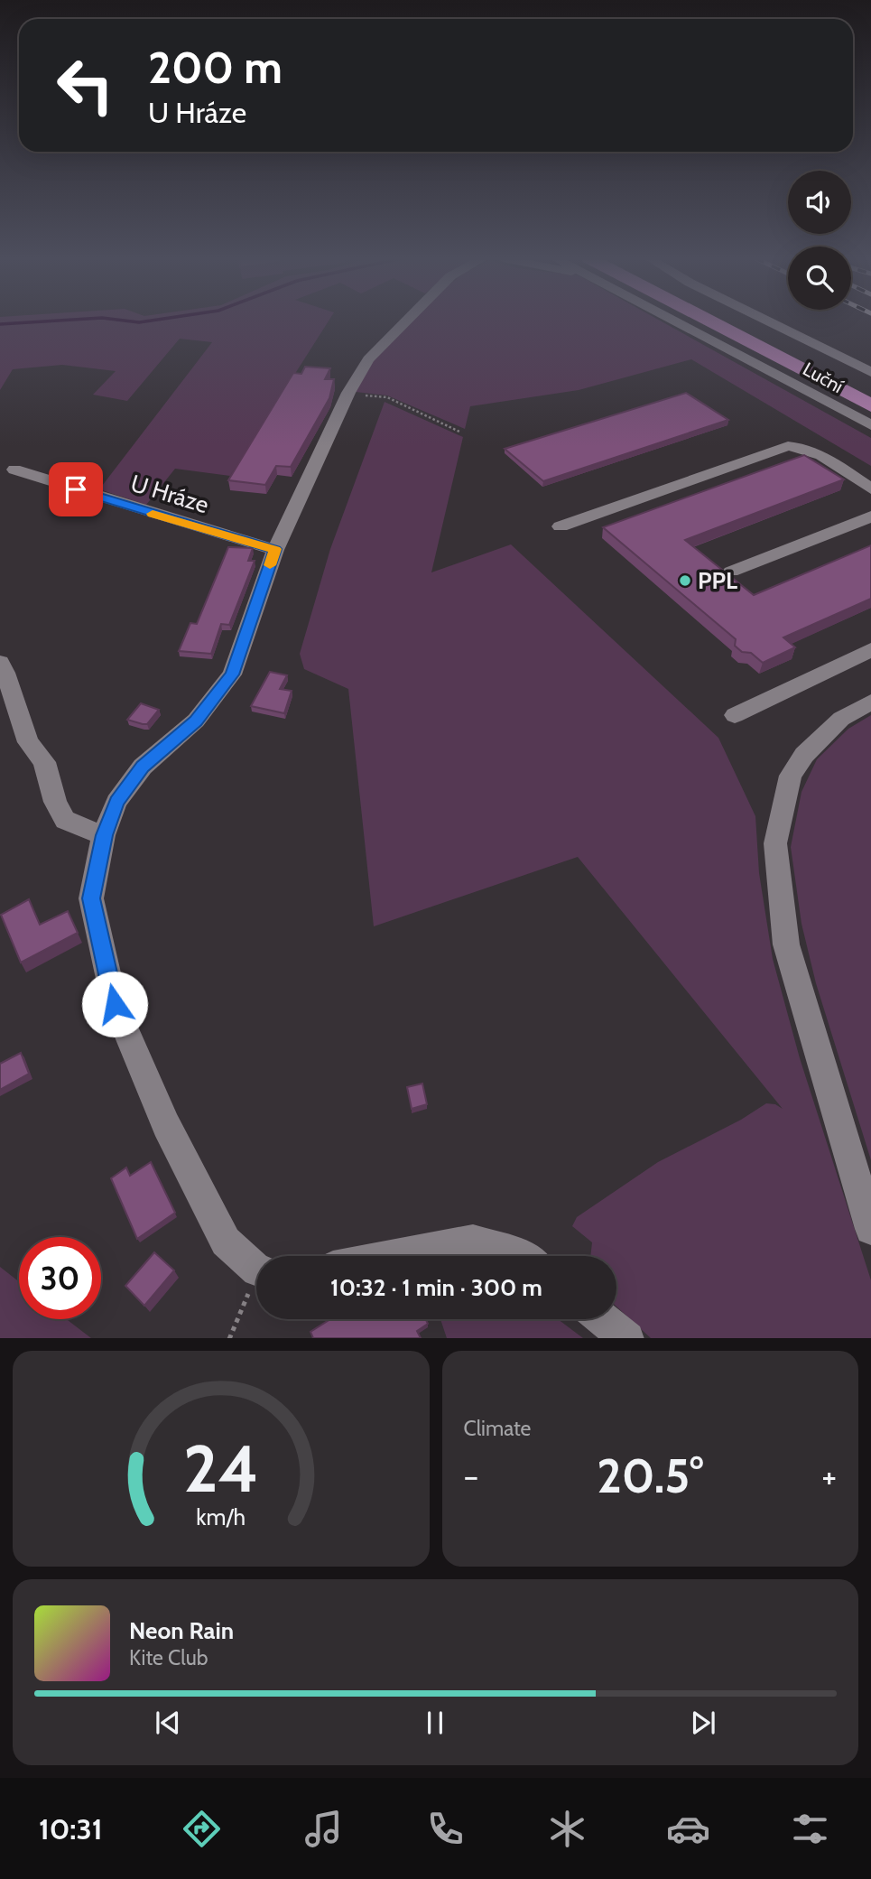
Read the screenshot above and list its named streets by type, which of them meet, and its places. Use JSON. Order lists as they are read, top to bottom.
{
  "streets": {
    "street": ["Luční", "U Hráze"]
  },
  "places": ["PPL"],
  "page": {
    "turn": ["200 m", "U Hráze"],
    "limit": "30",
    "trip": "10:32 · 1 min · 300 m",
    "tile": "Climate",
    "heat": ["−", "20.5°", "+"],
    "song": ["Neon Rain", "Kite Club"],
    "tabs": "10:31",
    "gauge": ["24", "km/h"]
  }
}
